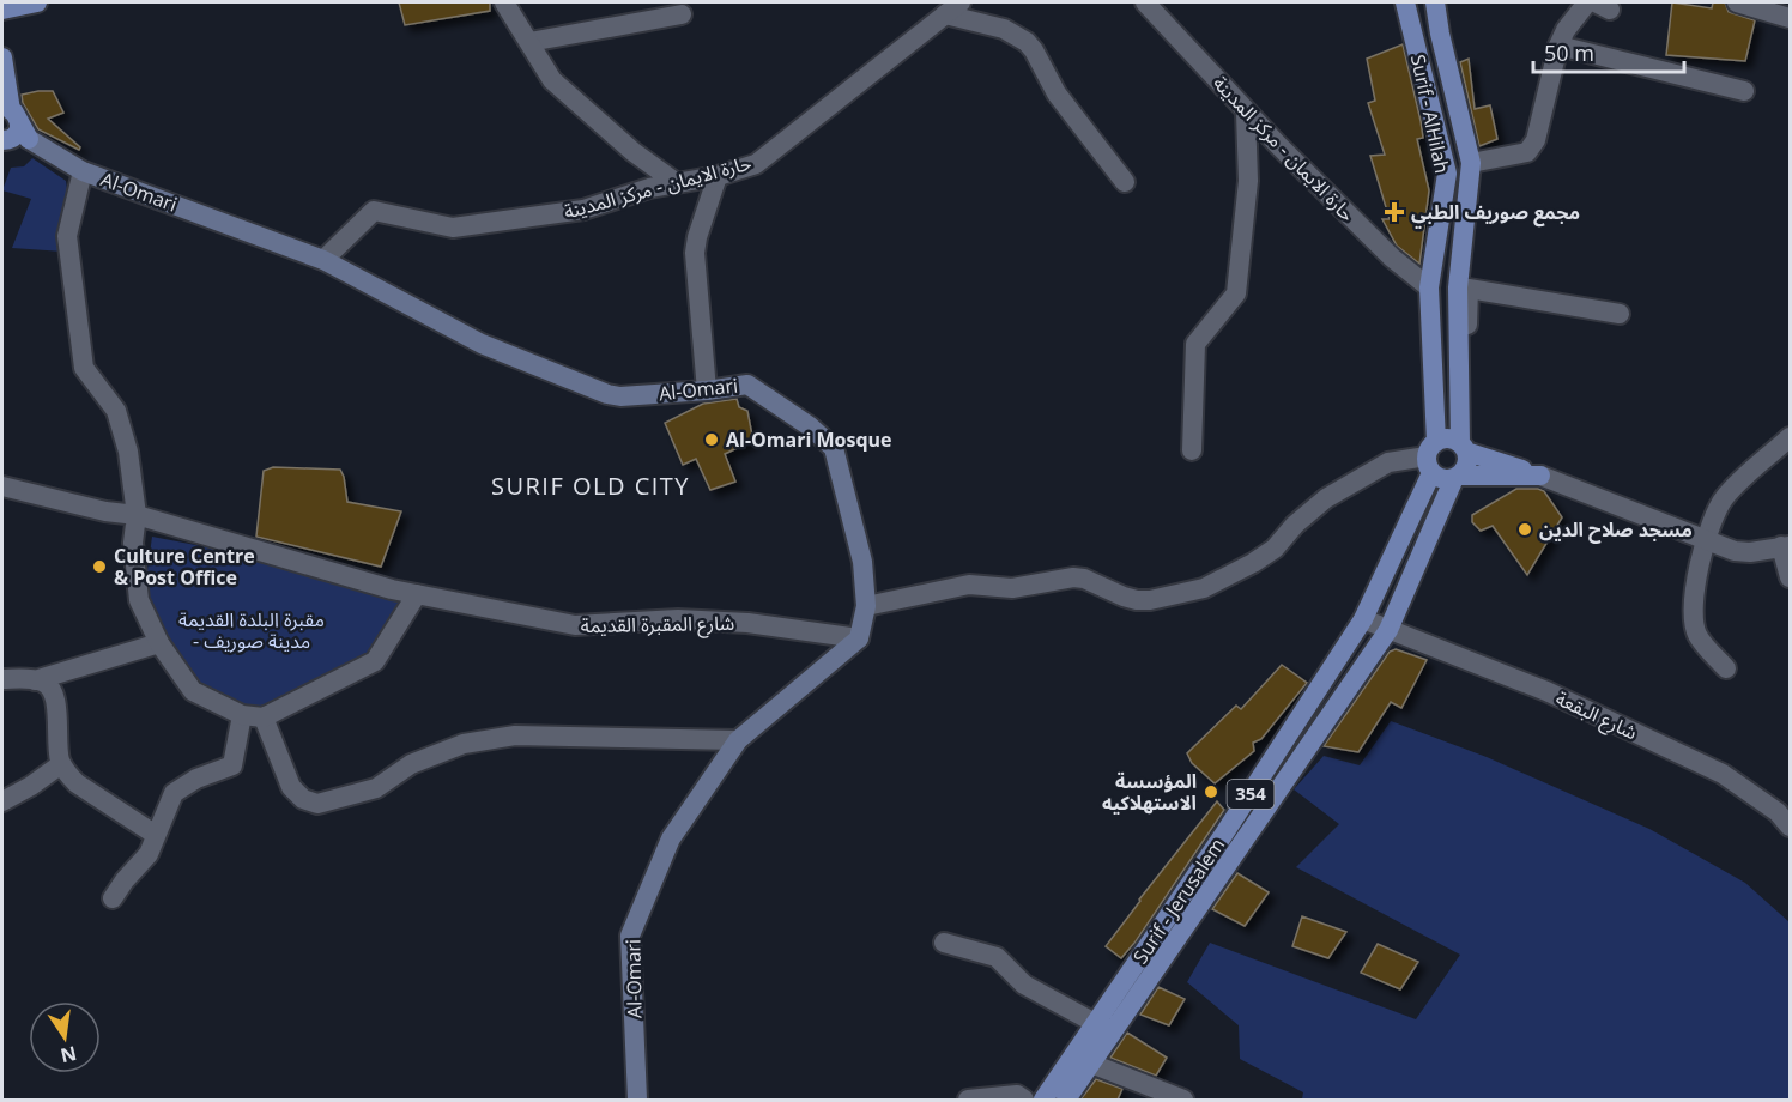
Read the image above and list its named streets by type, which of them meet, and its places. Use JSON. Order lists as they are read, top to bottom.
{
  "streets": {
    "main road": [
      "Surif - AlHilah",
      "Al-Omari",
      "354",
      "Surif - Jerusalem"
    ],
    "street": ["حارة الايمان - مركز المدينة", "شارع المقبرة القديمة", "شارع البقعة"]
  },
  "crossings": [
    ["Surif - AlHilah", "حارة الايمان - مركز المدينة"],
    ["Surif - AlHilah", "354"],
    ["Surif - AlHilah", "Surif - Jerusalem"],
    ["حارة الايمان - مركز المدينة", "Al-Omari"],
    ["Al-Omari", "شارع المقبرة القديمة"],
    ["شارع البقعة", "Surif - Jerusalem"],
    ["354", "Surif - Jerusalem"]
  ],
  "districts": ["SURIF OLD CITY"],
  "parks": ["مقبرة البلدة القديمة - مدينة صوريف"],
  "places": {
    "health": ["مجمع صوريف الطبي"],
    "other": [
      "Al-Omari Mosque",
      "مسجد صلاح الدين",
      "Culture Centre & Post Office",
      "المؤسسة الاستهلاكيه"
    ]
  },
  "scale_bar": "50 m",
  "north": "bottom"
}
